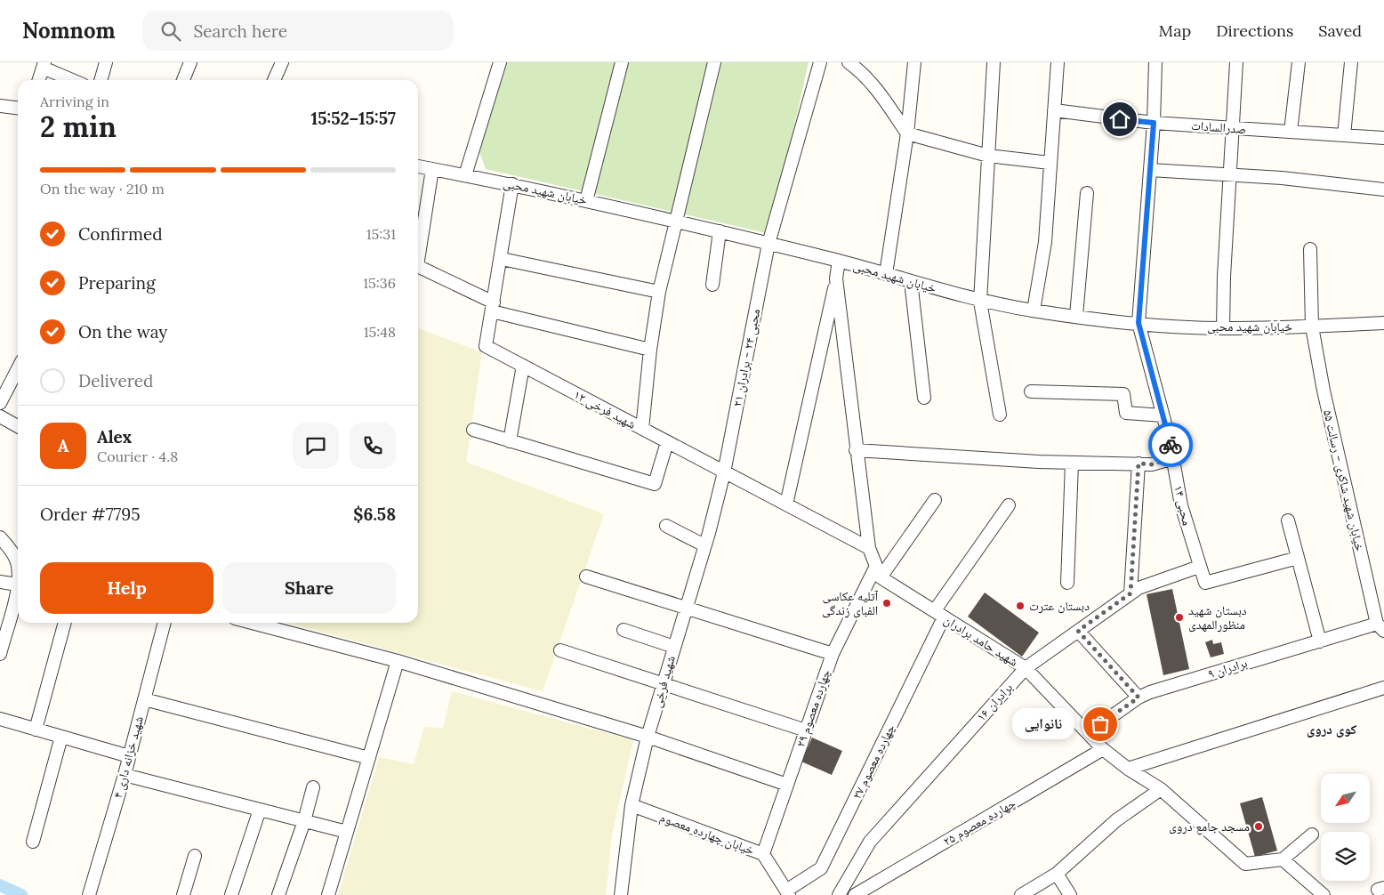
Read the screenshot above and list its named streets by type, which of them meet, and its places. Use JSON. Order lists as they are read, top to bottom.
{
  "streets": {
    "street": [
      "صدرالسادات",
      "خیابان شهید محبی",
      "محبی ۲۴ - برادران ۲۱",
      "شهید فرخی ۱۲",
      "خیابان شهید شاکری - رسالت ۵۵",
      "محبی ۱۴",
      "شهید حامد برادران",
      "برادران ۹",
      "شهید فرخی",
      "برادران ۱۶",
      "چهارده معصوم ۲۹",
      "شهید خزانه داری ۴",
      "چهارده معصوم ۲۷",
      "چهارده معصوم ۲۵",
      "خیابان چهارده معصوم"
    ]
  },
  "crossings": [
    ["صدرالسادات", "محبی ۱۴"],
    ["خیابان شهید محبی", "محبی ۲۴ - برادران ۲۱"],
    ["خیابان شهید محبی", "خیابان شهید شاکری - رسالت ۵۵"],
    ["خیابان شهید محبی", "محبی ۱۴"],
    ["محبی ۲۴ - برادران ۲۱", "شهید فرخی ۱۲"],
    ["محبی ۲۴ - برادران ۲۱", "شهید فرخی"],
    ["شهید فرخی ۱۲", "شهید فرخی"],
    ["خیابان شهید شاکری - رسالت ۵۵", "برادران ۹"],
    ["محبی ۱۴", "برادران ۱۶"],
    ["شهید حامد برادران", "برادران ۹"],
    ["شهید حامد برادران", "برادران ۱۶"],
    ["شهید حامد برادران", "چهارده معصوم ۲۹"],
    ["شهید حامد برادران", "چهارده معصوم ۲۷"],
    ["شهید حامد برادران", "چهارده معصوم ۲۵"],
    ["شهید فرخی", "خیابان چهارده معصوم"],
    ["چهارده معصوم ۲۹", "خیابان چهارده معصوم"],
    ["چهارده معصوم ۲۷", "خیابان چهارده معصوم"]
  ],
  "districts": ["کوی دروی"],
  "places": [
    "آتلیه عکاسی الفبای زندگی",
    "دبستان عترت",
    "دبستان شهید منظورالمهدی",
    "نانوایی",
    "مسجد جامع دروی"
  ],
  "north": "bottom left",
  "page": {
    "header": "Nomnom",
    "search": "Search here",
    "nav": ["Map", "Directions", "Saved"],
    "heading": ["2 min", "Arriving in", "15:52–15:57"],
    "panel": [
      "Alex",
      "Courier · 4.8",
      "Order #7795",
      "$6.58"
    ],
    "bar": "On the way · 210 m",
    "list": [
      ["Confirmed", "15:31"],
      ["Preparing", "15:36"],
      ["On the way", "15:48"],
      "Delivered"
    ],
    "round": "A",
    "buttons": ["Help", "Share"],
    "bubble": "نانوایی"
  }
}
